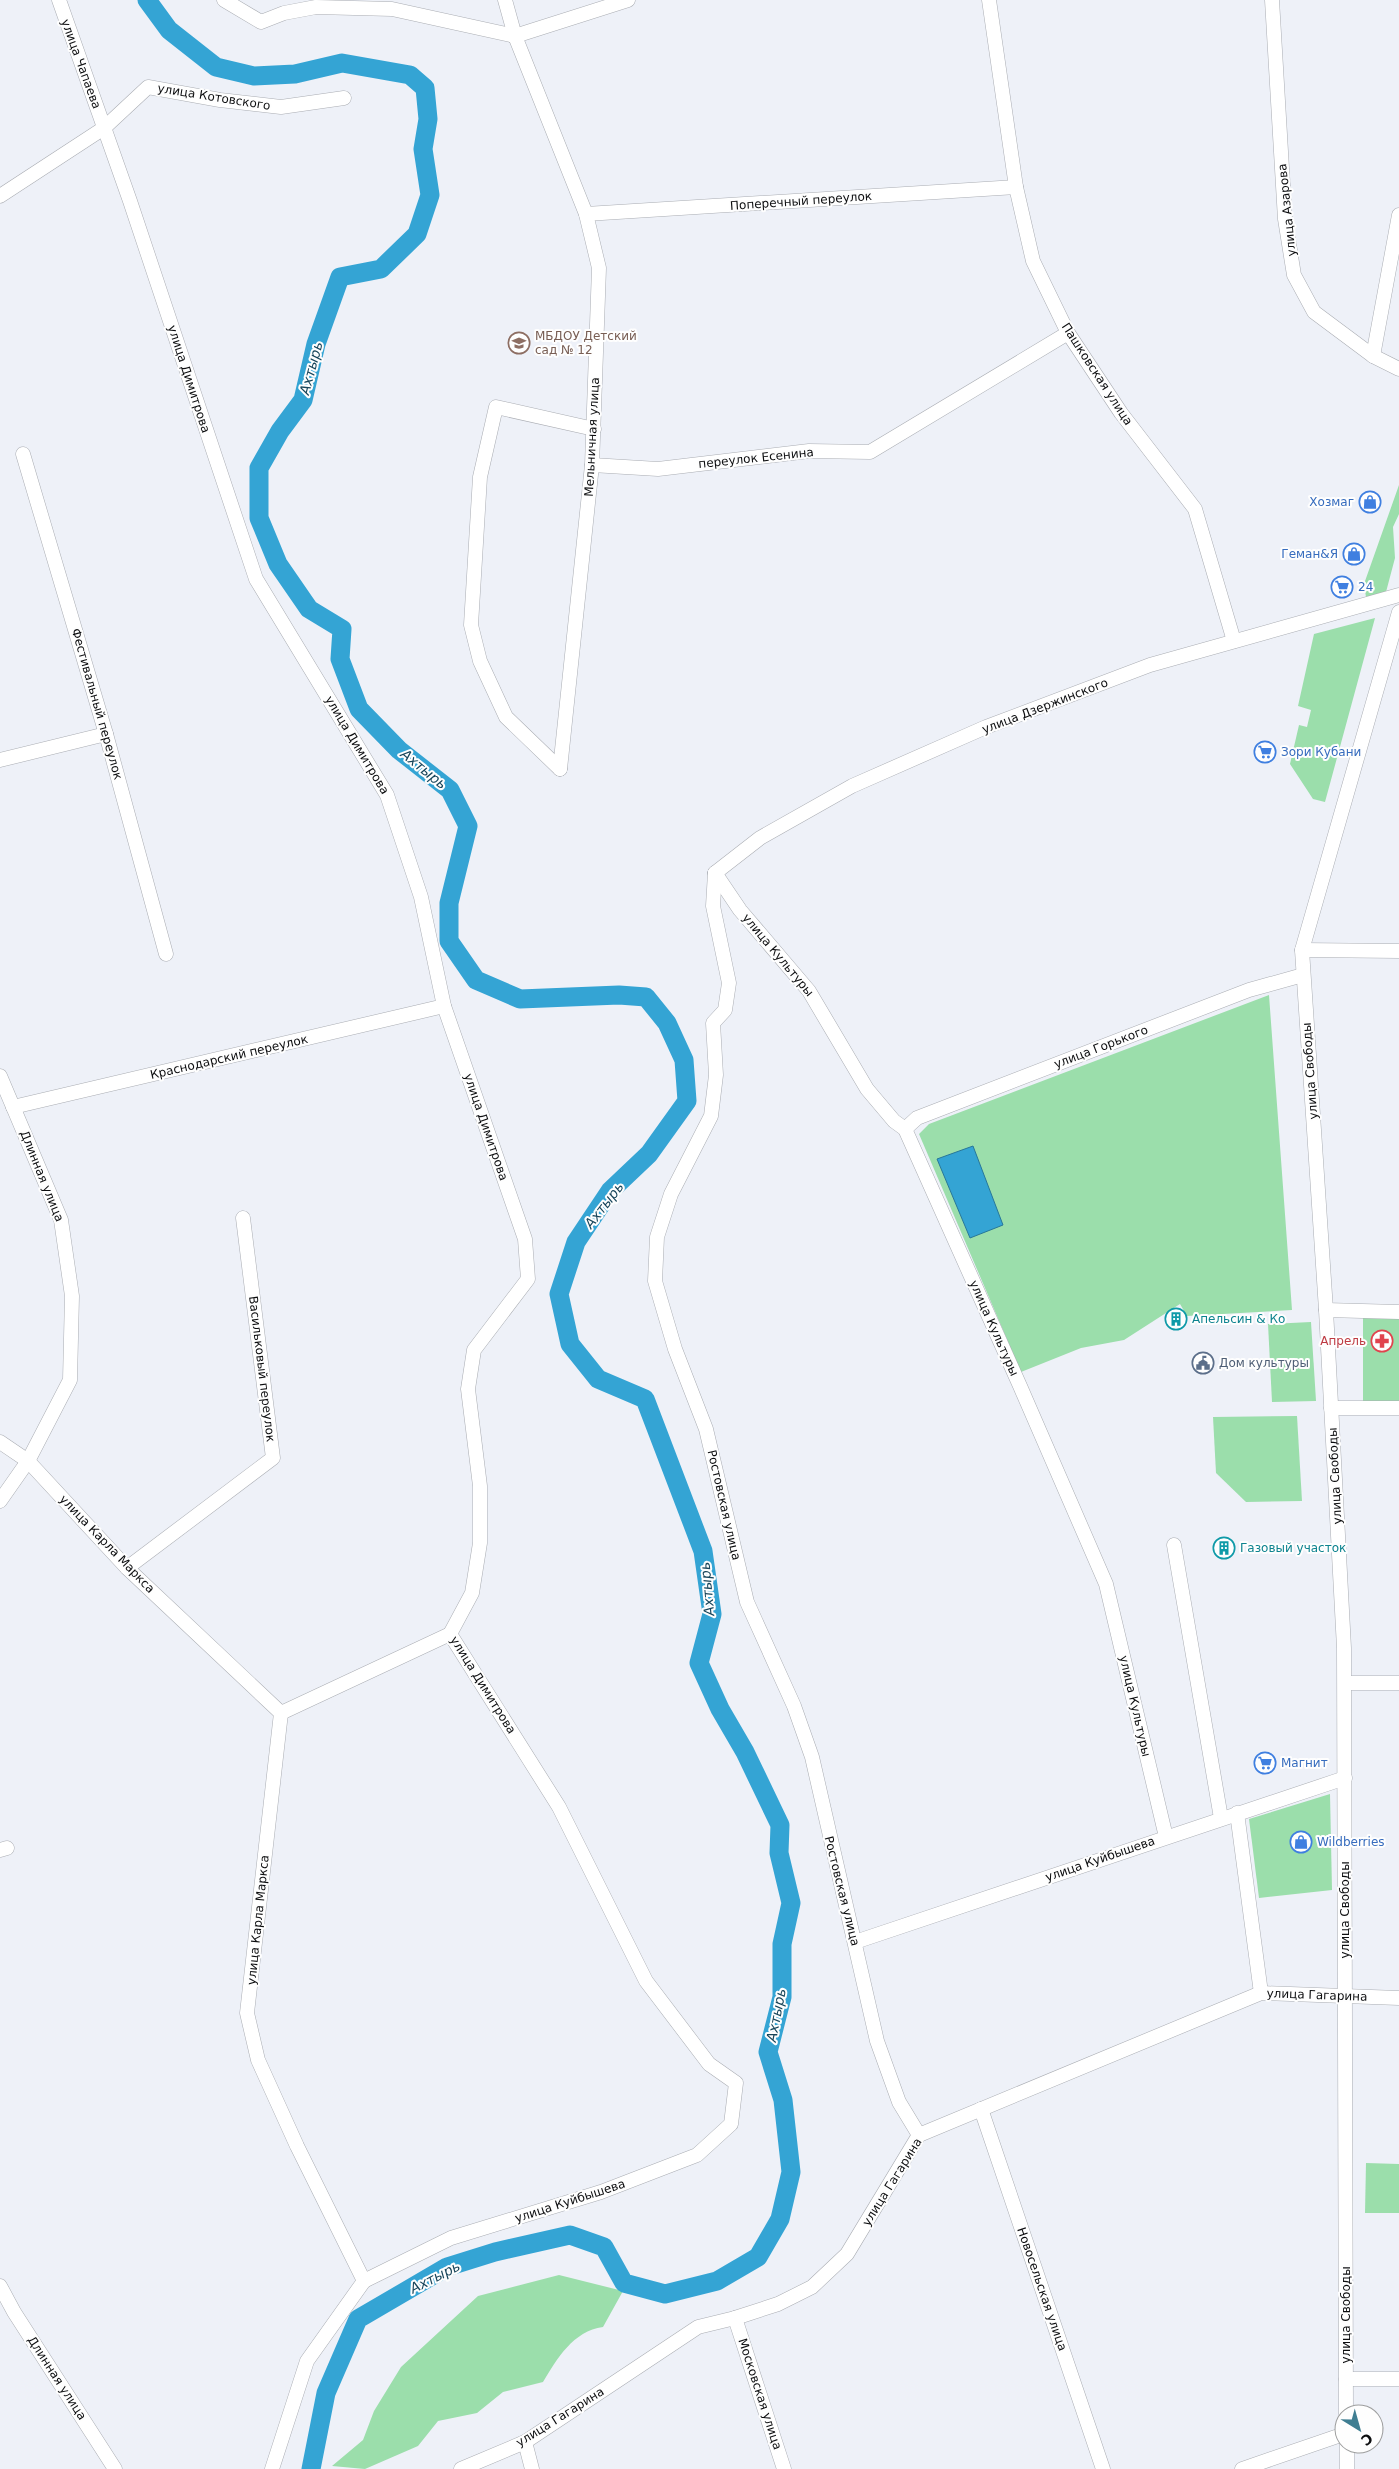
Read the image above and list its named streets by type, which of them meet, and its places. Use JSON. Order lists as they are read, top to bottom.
{
  "streets": {
    "street": [
      "улица Чапаева",
      "улица Котовского",
      "Поперечный переулок",
      "улица Азарова",
      "Пашковская улица",
      "улица Димитрова",
      "Мельничная улица",
      "переулок Есенина",
      "Фестивальный переулок",
      "улица Дзержинского",
      "улица Культуры",
      "улица Горького",
      "Краснодарский переулок",
      "улица Свободы",
      "Длинная улица",
      "Васильковый переулок",
      "Ростовская улица",
      "улица Карла Маркса",
      "улица Куйбышева",
      "улица Гагарина",
      "Новосельская улица",
      "Московская улица"
    ]
  },
  "crossings": [
    ["улица Чапаева", "улица Котовского"],
    ["улица Чапаева", "улица Димитрова"],
    ["улица Котовского", "улица Димитрова"],
    ["Поперечный переулок", "Пашковская улица"],
    ["Поперечный переулок", "Мельничная улица"],
    ["Пашковская улица", "переулок Есенина"],
    ["Пашковская улица", "улица Дзержинского"],
    ["улица Димитрова", "Краснодарский переулок"],
    ["улица Димитрова", "улица Куйбышева"],
    ["Мельничная улица", "переулок Есенина"],
    ["улица Дзержинского", "улица Культуры"],
    ["улица Дзержинского", "Ростовская улица"],
    ["улица Культуры", "улица Горького"],
    ["улица Культуры", "Ростовская улица"],
    ["улица Культуры", "улица Куйбышева"],
    ["улица Горького", "улица Свободы"],
    ["Краснодарский переулок", "Длинная улица"],
    ["улица Свободы", "улица Куйбышева"],
    ["улица Свободы", "улица Гагарина"],
    ["Длинная улица", "улица Карла Маркса"],
    ["Васильковый переулок", "улица Карла Маркса"],
    ["Ростовская улица", "улица Куйбышева"],
    ["Ростовская улица", "улица Гагарина"],
    ["улица Карла Маркса", "улица Куйбышева"],
    ["улица Гагарина", "Новосельская улица"],
    ["улица Гагарина", "Московская улица"]
  ],
  "water": ["Ахтырь"],
  "places": {
    "school or university": ["МБДОУ Детский сад № 12"],
    "shop": ["Хозмаг", "Геман&Я", "Wildberries"],
    "supermarket": ["24", "Зори Кубани", "Магнит"],
    "building": ["Апельсин & Ко", "Газовый участок"],
    "pharmacy": ["Апрель"],
    "public building": ["Дом культуры"]
  },
  "north": "bottom right"
}
